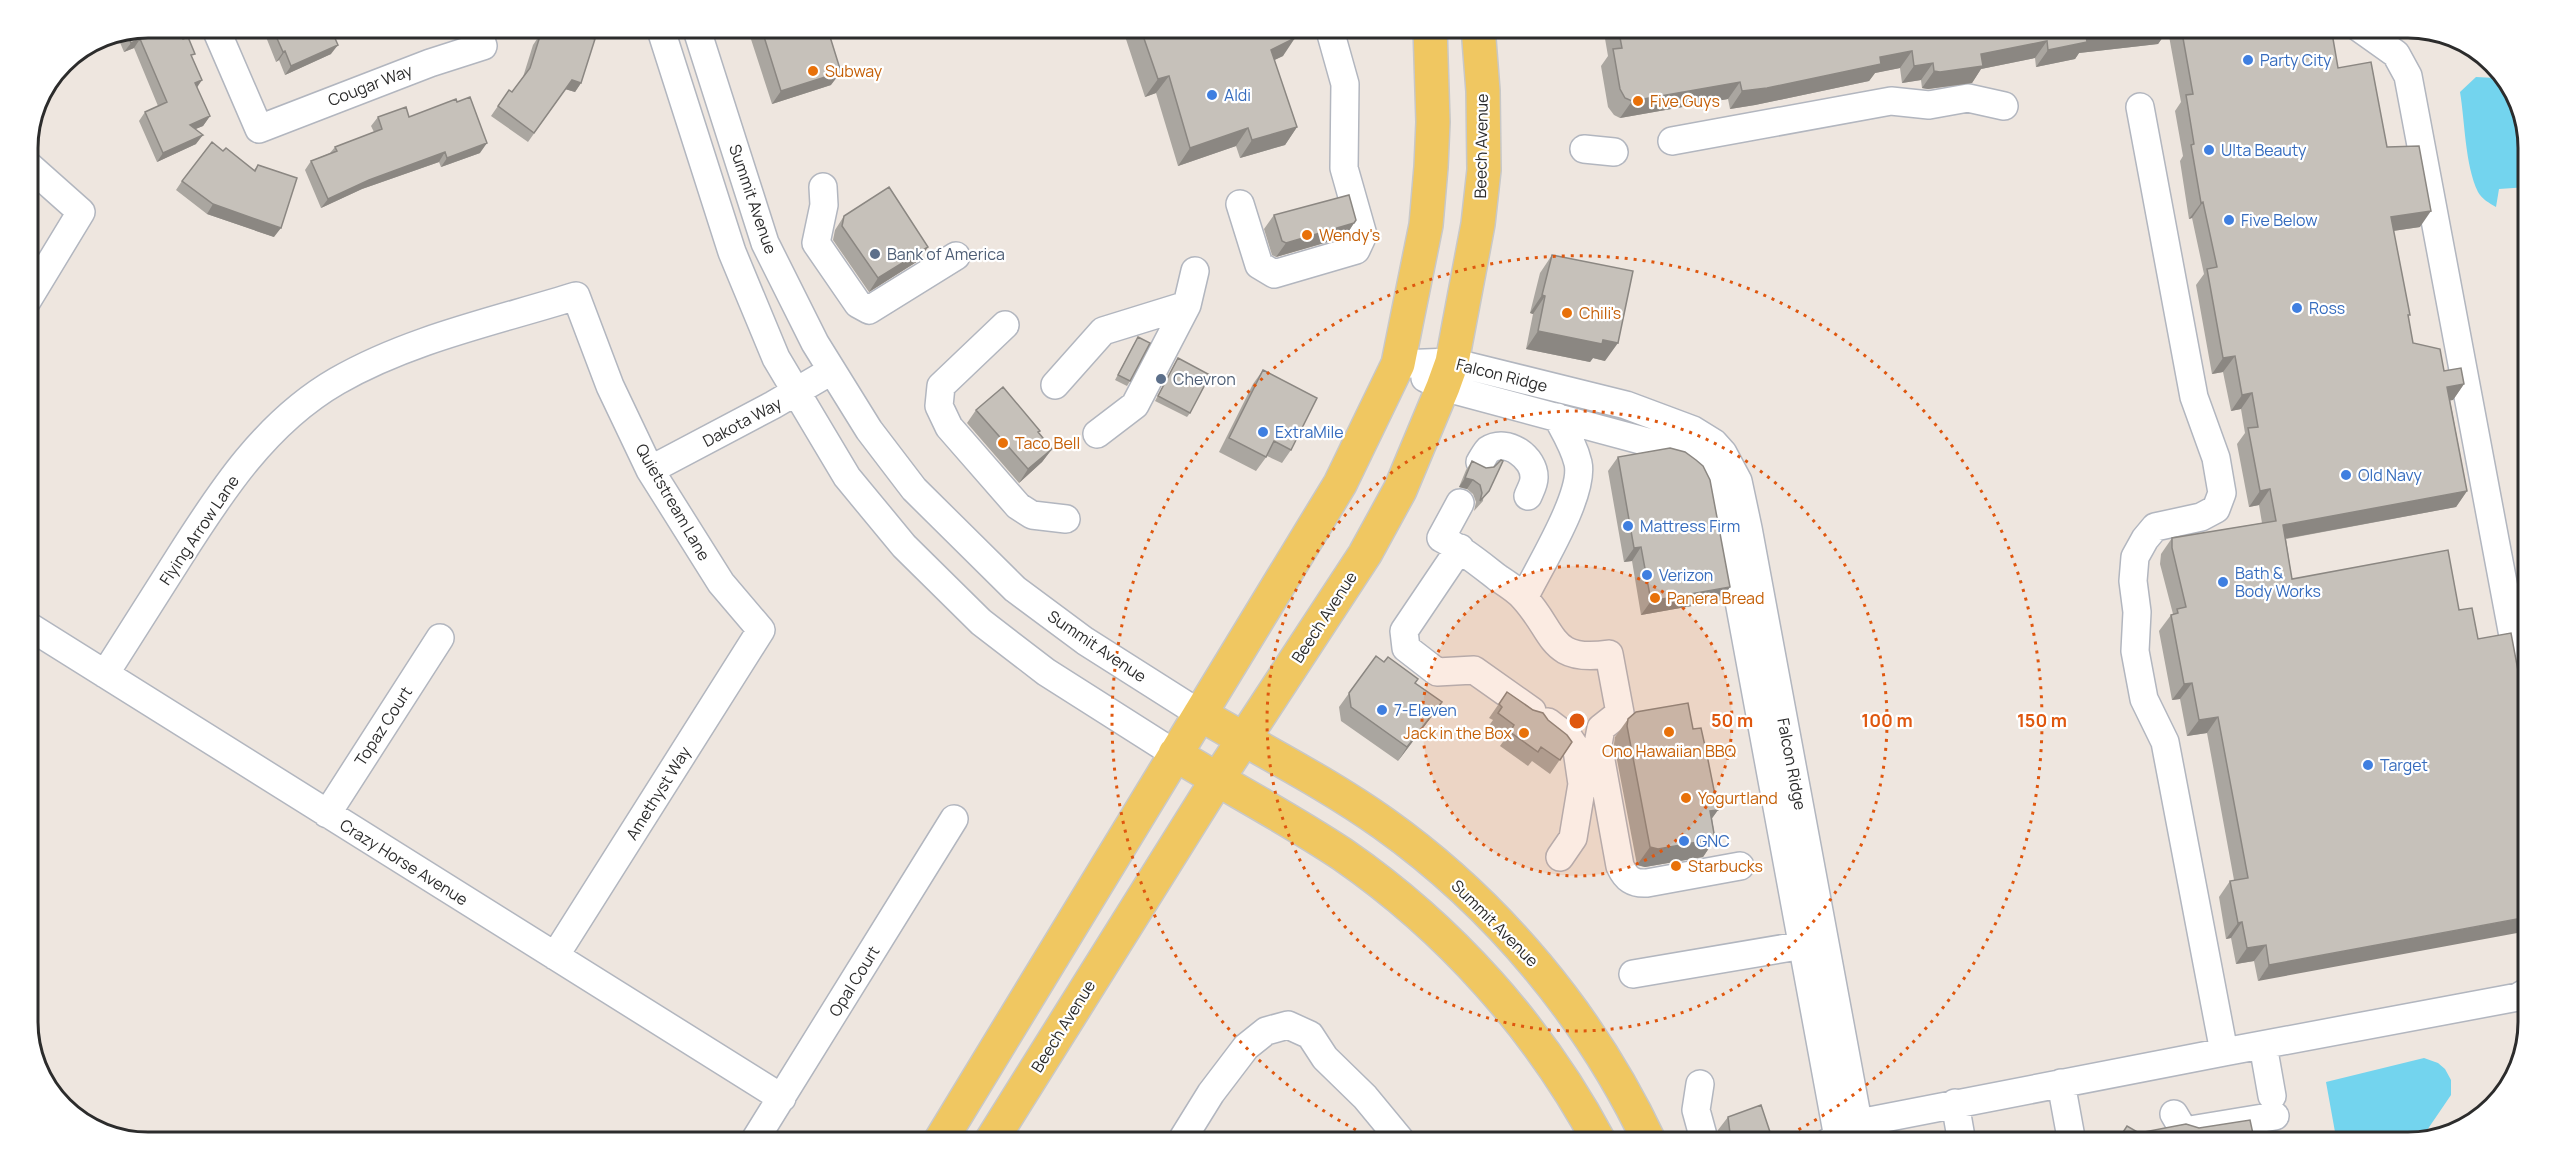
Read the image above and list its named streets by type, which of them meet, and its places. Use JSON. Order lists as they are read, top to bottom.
{
  "streets": {
    "main road": ["Beech Avenue", "Summit Avenue"],
    "street": [
      "Cougar Way",
      "Falcon Ridge",
      "Dakota Way",
      "Quietstream Lane",
      "Flying Arrow Lane",
      "Topaz Court",
      "Amethyst Way",
      "Crazy Horse Avenue",
      "Opal Court"
    ]
  },
  "crossings": [
    ["Beech Avenue", "Summit Avenue"],
    ["Beech Avenue", "Falcon Ridge"],
    ["Summit Avenue", "Dakota Way"],
    ["Dakota Way", "Quietstream Lane"],
    ["Quietstream Lane", "Flying Arrow Lane"],
    ["Quietstream Lane", "Amethyst Way"],
    ["Flying Arrow Lane", "Crazy Horse Avenue"],
    ["Topaz Court", "Crazy Horse Avenue"],
    ["Amethyst Way", "Crazy Horse Avenue"],
    ["Crazy Horse Avenue", "Opal Court"]
  ],
  "places": [
    "Party City",
    "Subway",
    "Aldi",
    "Five Guys",
    "Ulta Beauty",
    "Five Below",
    "Wendy's",
    "Bank of America",
    "Ross",
    "Chili's",
    "Chevron",
    "ExtraMile",
    "Taco Bell",
    "Old Navy",
    "Mattress Firm",
    "Verizon",
    "Bath & Body Works",
    "Panera Bread",
    "7-Eleven",
    "Ono Hawaiian BBQ",
    "Jack in the Box",
    "Target",
    "Yogurtland",
    "GNC",
    "Starbucks"
  ],
  "rings": ["50 m", "100 m", "150 m"]
}
